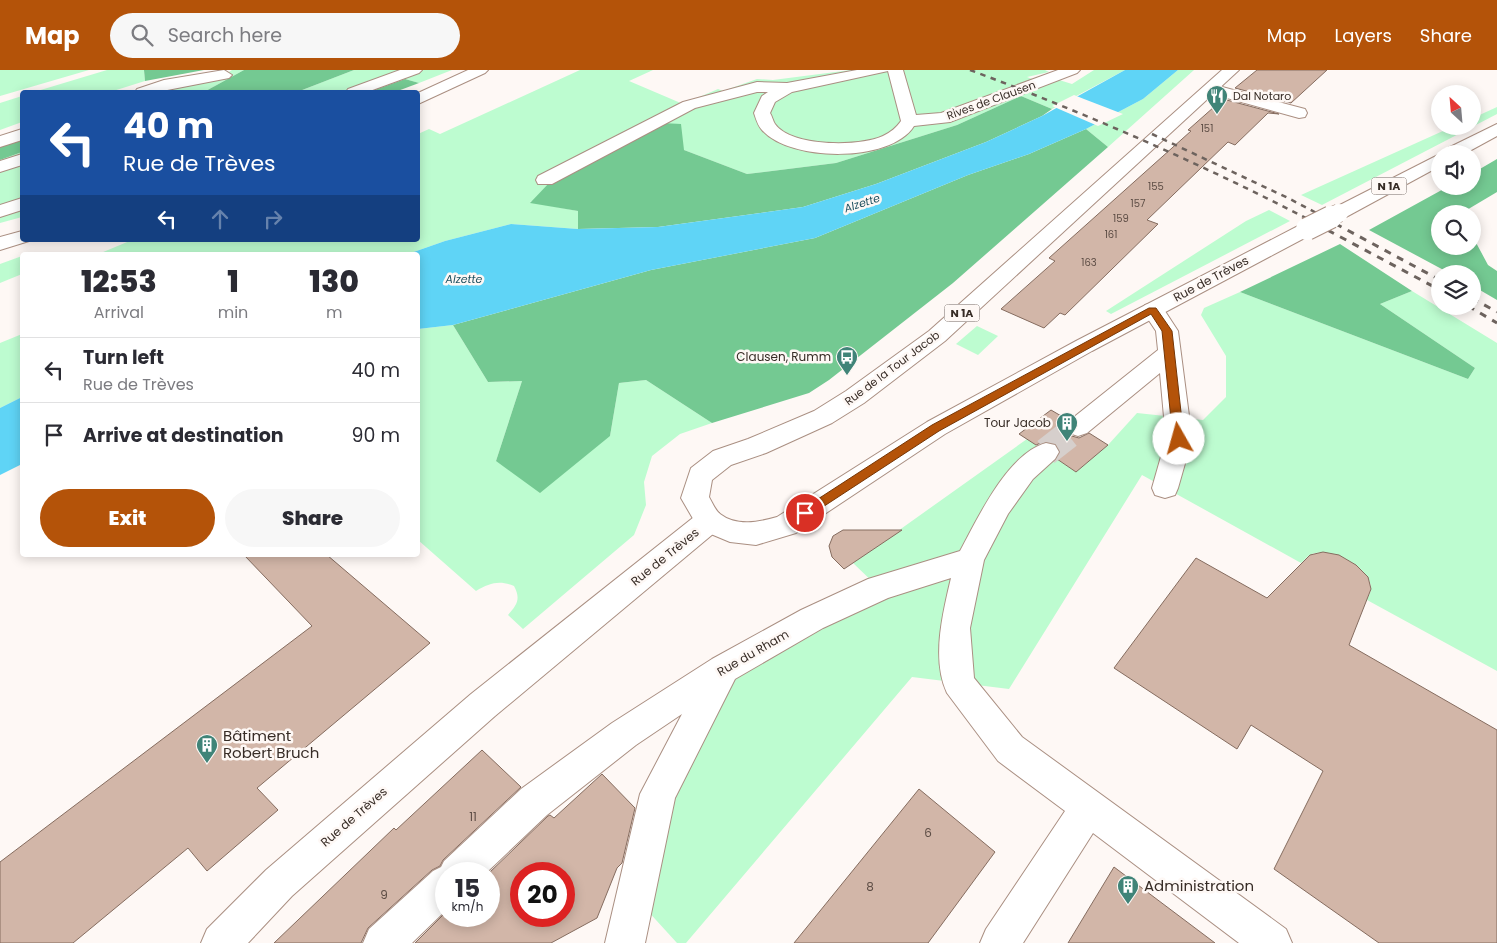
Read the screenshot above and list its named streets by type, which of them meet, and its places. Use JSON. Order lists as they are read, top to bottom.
{
  "streets": {
    "main road": [
      "Rives de Clausen",
      "N 1A",
      "Rue de Trèves",
      "Rue de la Tour Jacob",
      "Rue du Rham"
    ]
  },
  "crossings": [
    ["Rue de Trèves", "Rue de la Tour Jacob"]
  ],
  "water": ["Alzette"],
  "places": {
    "restaurant": ["Dal Notaro"],
    "bus stop": ["Clausen, Rumm"],
    "building": ["Tour Jacob", "Bâtiment Robert Bruch", "Administration"]
  },
  "house_numbers": [
    "151",
    "155",
    "157",
    "159",
    "161",
    "163",
    "11",
    "6",
    "8",
    "9"
  ],
  "north": "top left",
  "page": {
    "header": "Map",
    "search": "Search here",
    "nav": ["Map", "Layers", "Share"],
    "turn": ["40 m", "Rue de Trèves"],
    "eta": [
      "12:53",
      "Arrival",
      "1",
      "min",
      "130",
      "m"
    ],
    "list": [
      {
        "name": "Turn left",
        "note": "Rue de Trèves",
        "value": "40 m"
      },
      {
        "name": "Arrive at destination",
        "value": "90 m"
      }
    ],
    "buttons": ["Exit", "Share"],
    "speed": "15 km/h",
    "limit": "20"
  }
}
